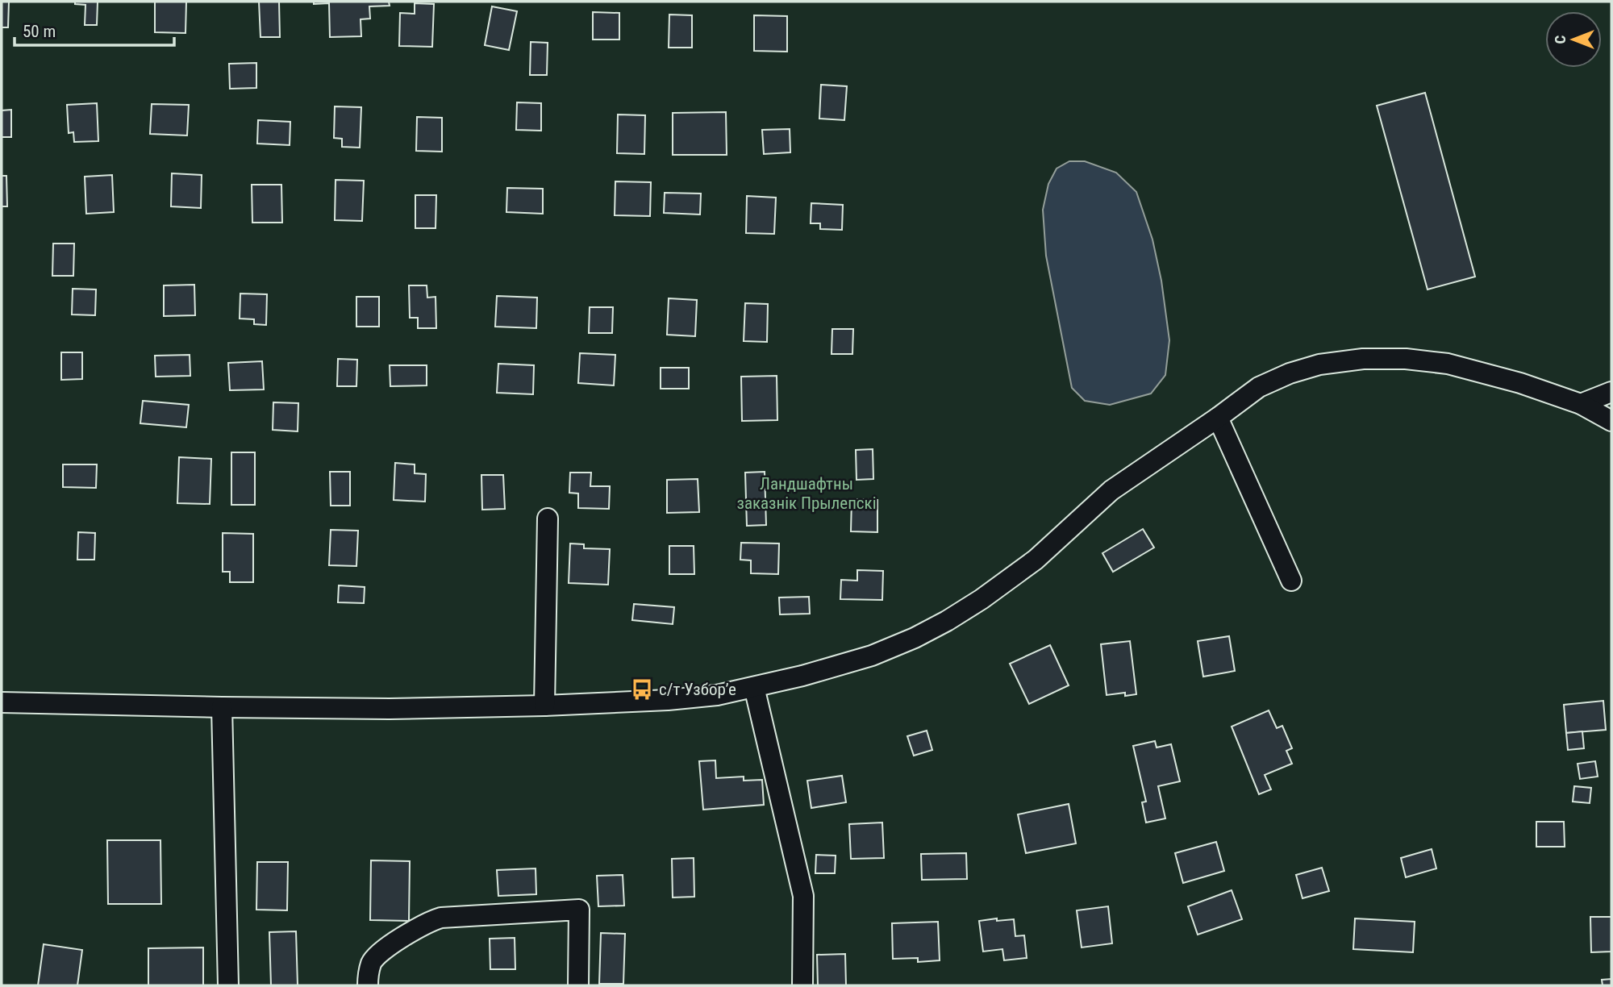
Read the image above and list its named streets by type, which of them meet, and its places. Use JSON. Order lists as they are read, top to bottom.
{
  "parks": ["Ландшафтны заказнік Прылепскі"],
  "places": {
    "bus stop": ["с/т Узборʼе"]
  },
  "scale_bar": "50 m",
  "north": "left"
}
